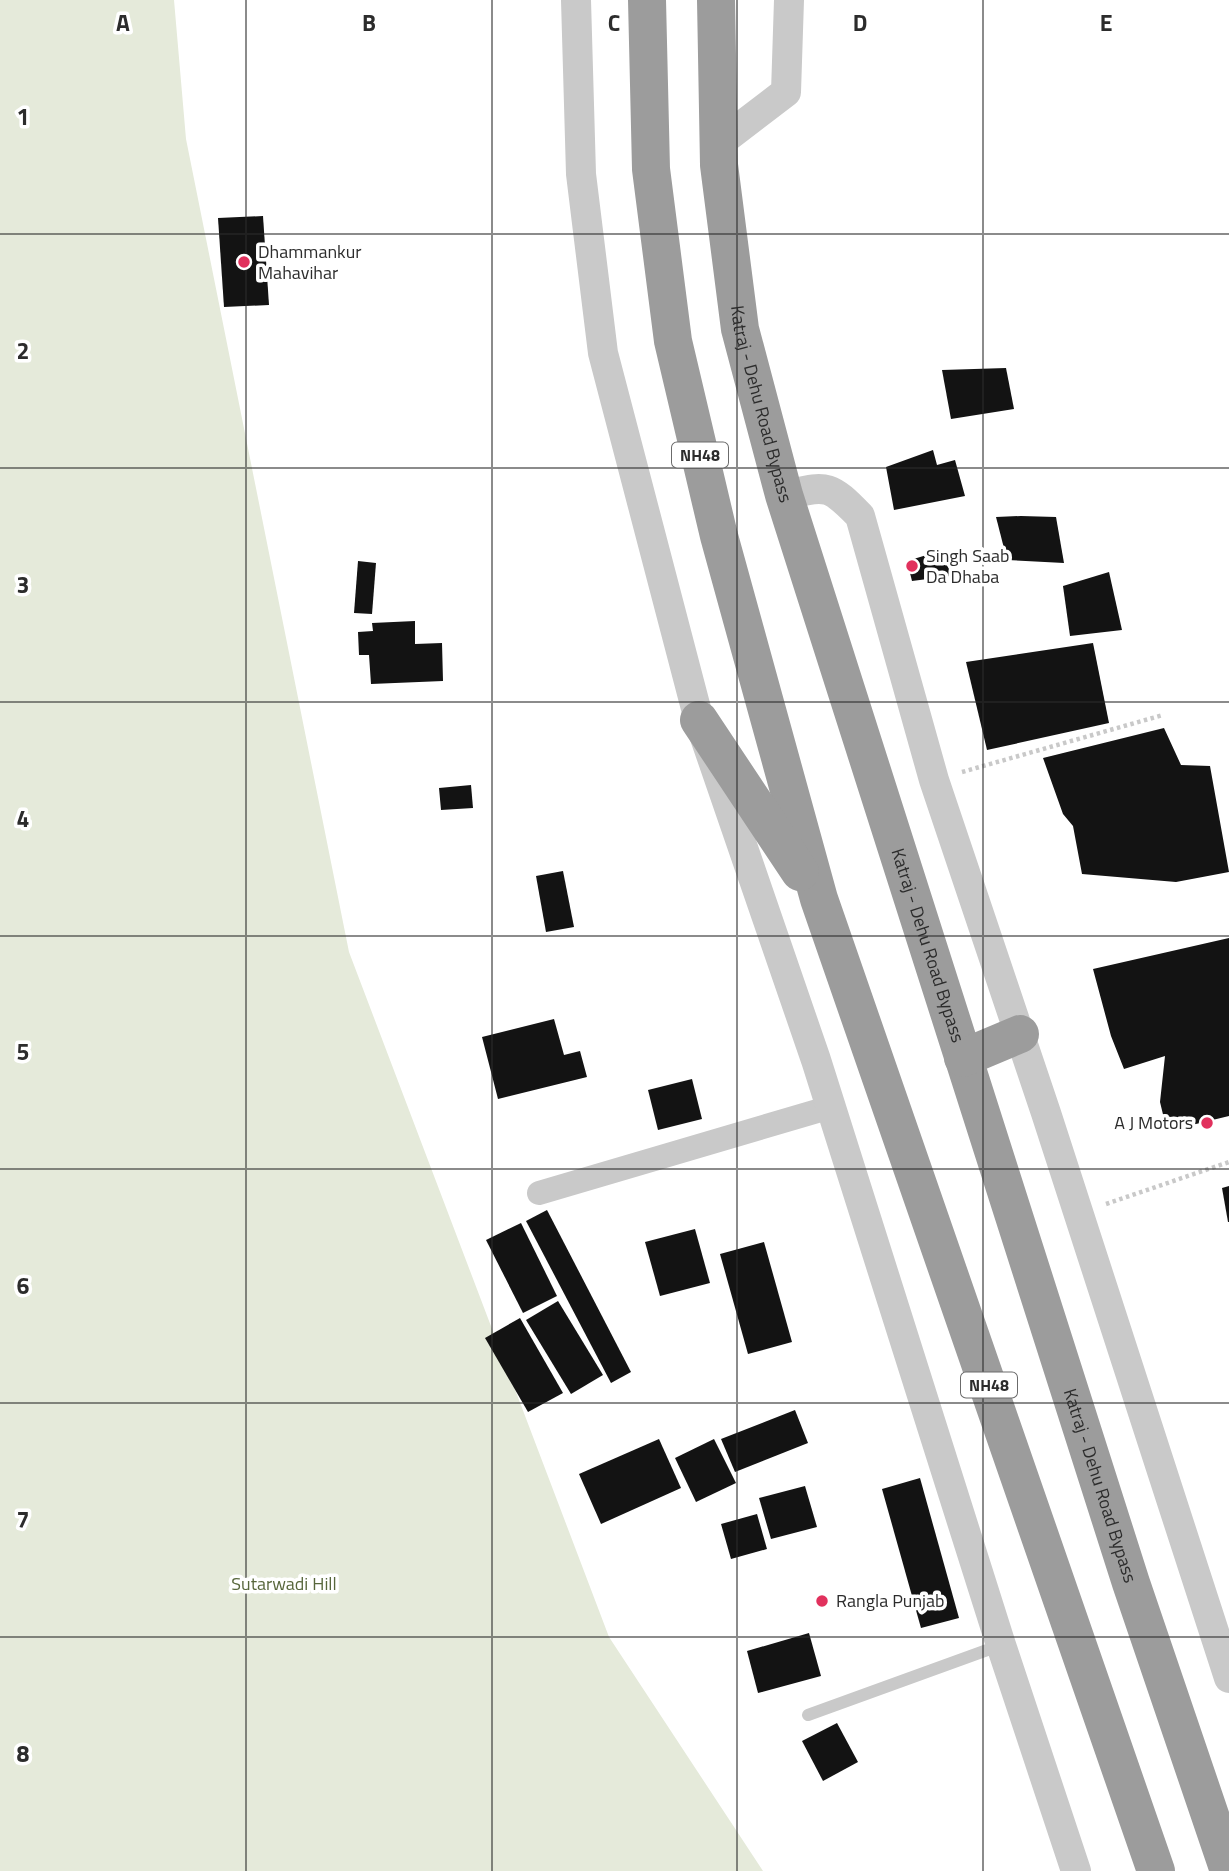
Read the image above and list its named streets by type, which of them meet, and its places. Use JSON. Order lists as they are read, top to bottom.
{
  "streets": {
    "highway": ["Katraj - Dehu Road Bypass", "NH48"]
  },
  "parks": ["Sutarwadi Hill"],
  "places": [
    "Dhammankur Mahavihar",
    "Singh Saab Da Dhaba",
    "A J Motors",
    "Rangla Punjab"
  ],
  "grid": {
    "columns": [
      "A",
      "B",
      "C",
      "D",
      "E"
    ],
    "rows": [
      "1",
      "2",
      "3",
      "4",
      "5",
      "6",
      "7",
      "8"
    ]
  }
}
